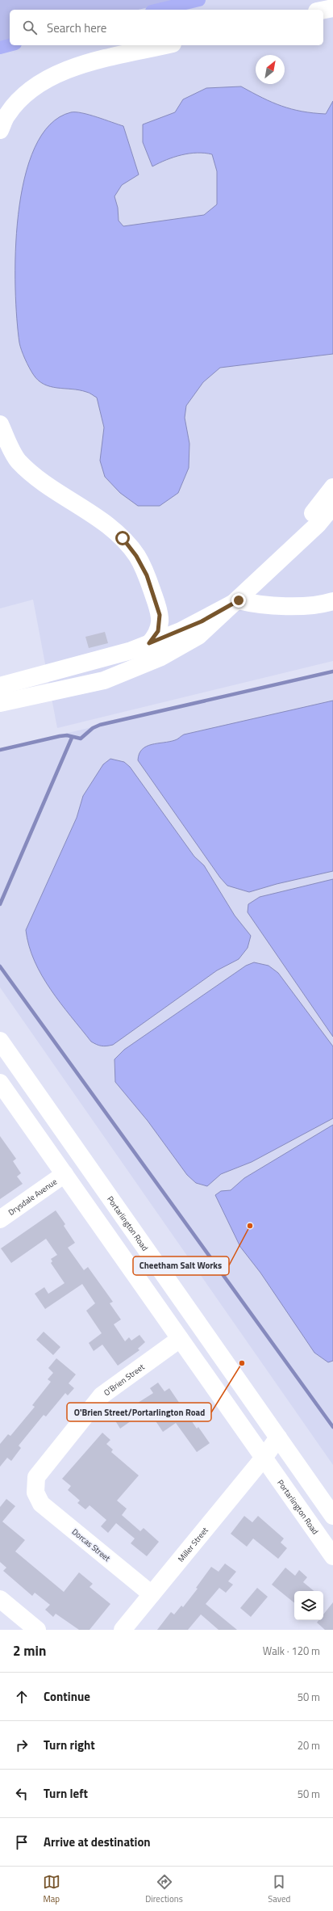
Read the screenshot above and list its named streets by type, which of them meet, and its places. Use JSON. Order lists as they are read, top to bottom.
{
  "streets": {
    "main road": [
      "Drysdale Avenue",
      "Portarlington Road",
      "O'Brien Street",
      "Miller Street",
      "Dorcas Street"
    ]
  },
  "crossings": [
    ["Drysdale Avenue", "Portarlington Road"],
    ["Portarlington Road", "O'Brien Street"],
    ["Portarlington Road", "Miller Street"],
    ["O'Brien Street", "Dorcas Street"],
    ["Miller Street", "Dorcas Street"]
  ],
  "places": ["Cheetham Salt Works", "O'Brien Street/Portarlington Road"],
  "north": "top right",
  "page": {
    "search": "Search here",
    "heading": ["2 min", "Walk · 120 m"],
    "list": [
      ["Continue", "50 m"],
      ["Turn right", "20 m"],
      ["Turn left", "50 m"],
      "Arrive at destination"
    ],
    "nav": ["Map", "Directions", "Saved"]
  }
}
